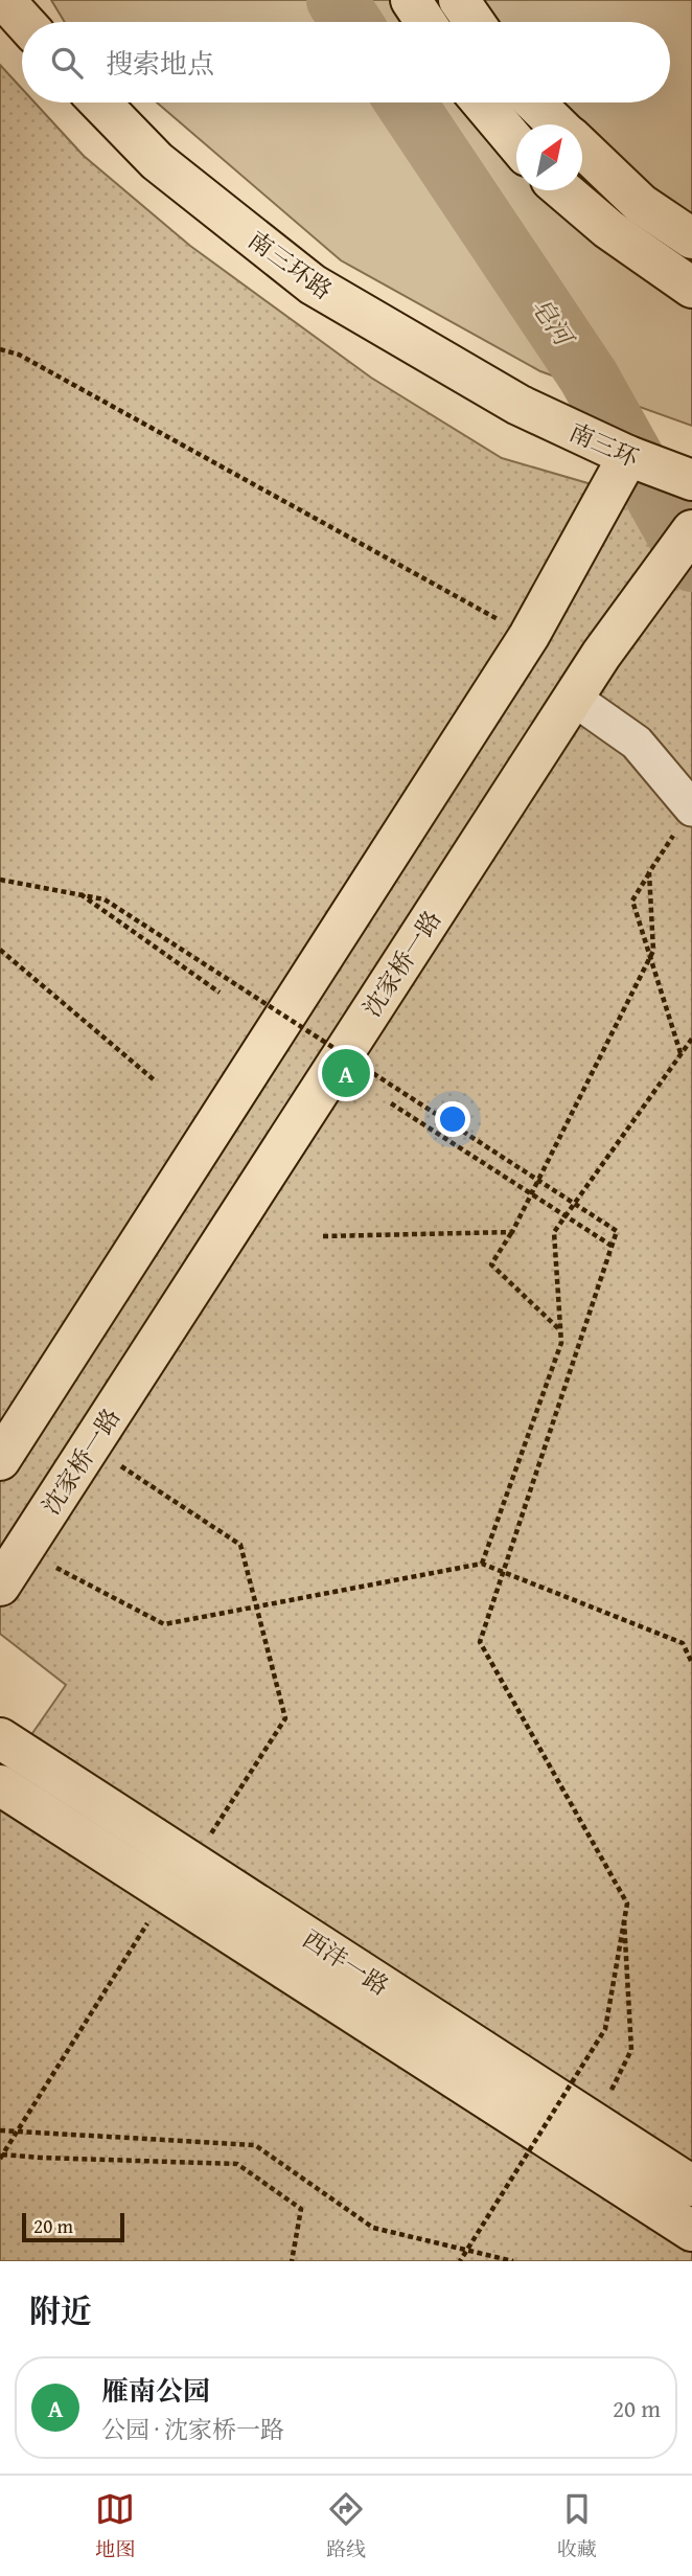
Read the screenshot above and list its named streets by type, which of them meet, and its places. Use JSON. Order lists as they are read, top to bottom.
{
  "streets": {
    "main road": [
      "南三环路",
      "南三环",
      "沈家桥一路",
      "西沣一路"
    ]
  },
  "crossings": [
    ["南三环路", "南三环"]
  ],
  "water": ["皂河"],
  "scale_bar": "20 m",
  "north": "top right",
  "page": {
    "search": "搜索地点",
    "pins": "A",
    "scale": "20 m",
    "heading": "附近",
    "list": [
      {
        "mark": "A",
        "name": "雁南公园",
        "note": "公园 · 沈家桥一路",
        "value": "20 m"
      }
    ],
    "nav": ["地图", "路线", "收藏"]
  }
}
